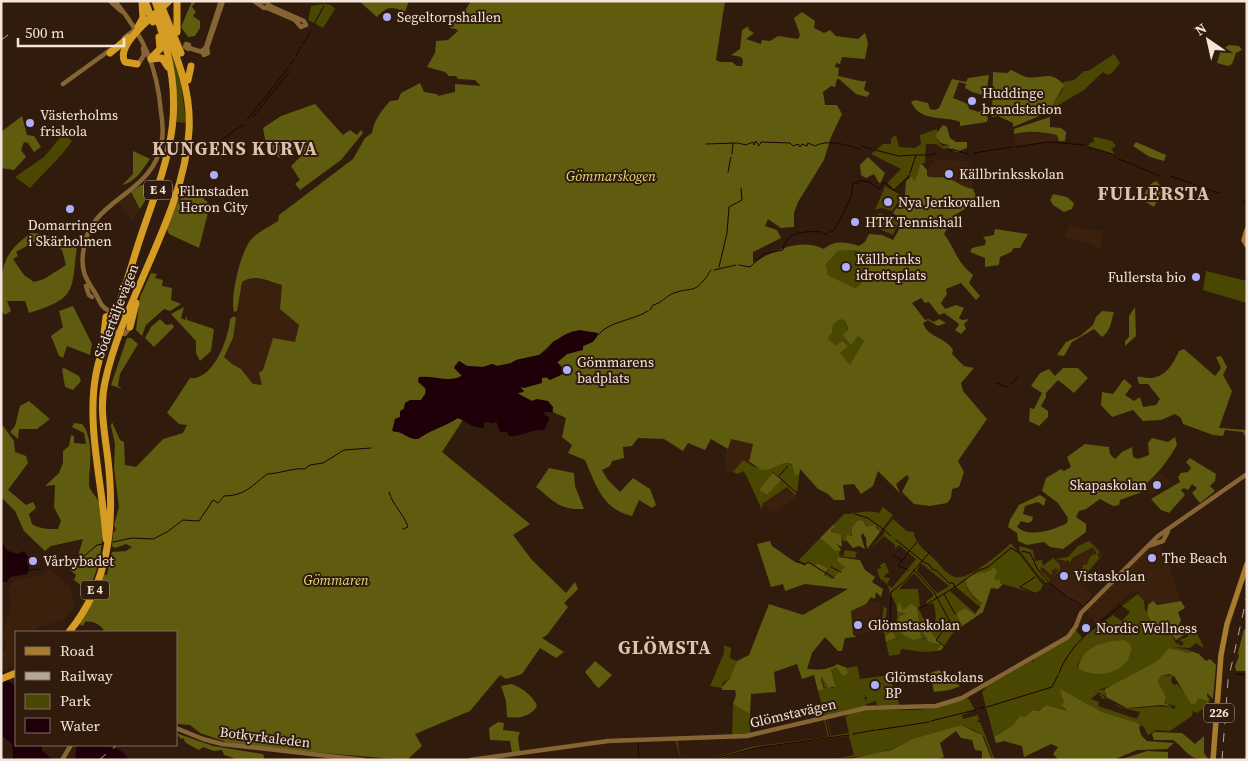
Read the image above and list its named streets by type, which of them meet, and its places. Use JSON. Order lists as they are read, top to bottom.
{
  "streets": {
    "highway": ["E 4", "Södertäljevägen"],
    "main road": ["Glömstavägen", "226", "Botkyrkaleden"]
  },
  "districts": ["KUNGENS KURVA", "FULLERSTA", "GLÖMSTA"],
  "parks": ["Gömmarskogen", "Gömmaren"],
  "places": [
    "Segeltorpshallen",
    "Huddinge brandstation",
    "Västerholms friskola",
    "Källbrinksskolan",
    "Filmstaden Heron City",
    "Nya Jerikovallen",
    "Domarringen i Skärholmen",
    "HTK Tennishall",
    "Källbrinks idrottsplats",
    "Fullersta bio",
    "Gömmarens badplats",
    "Skapaskolan",
    "The Beach",
    "Vårbybadet",
    "Vistaskolan",
    "Glömstaskolan",
    "Nordic Wellness",
    "Glömstaskolans BP"
  ],
  "legend": [
    "Road",
    "Railway",
    "Park",
    "Water"
  ],
  "scale_bar": "500 m",
  "north": "top left"
}
